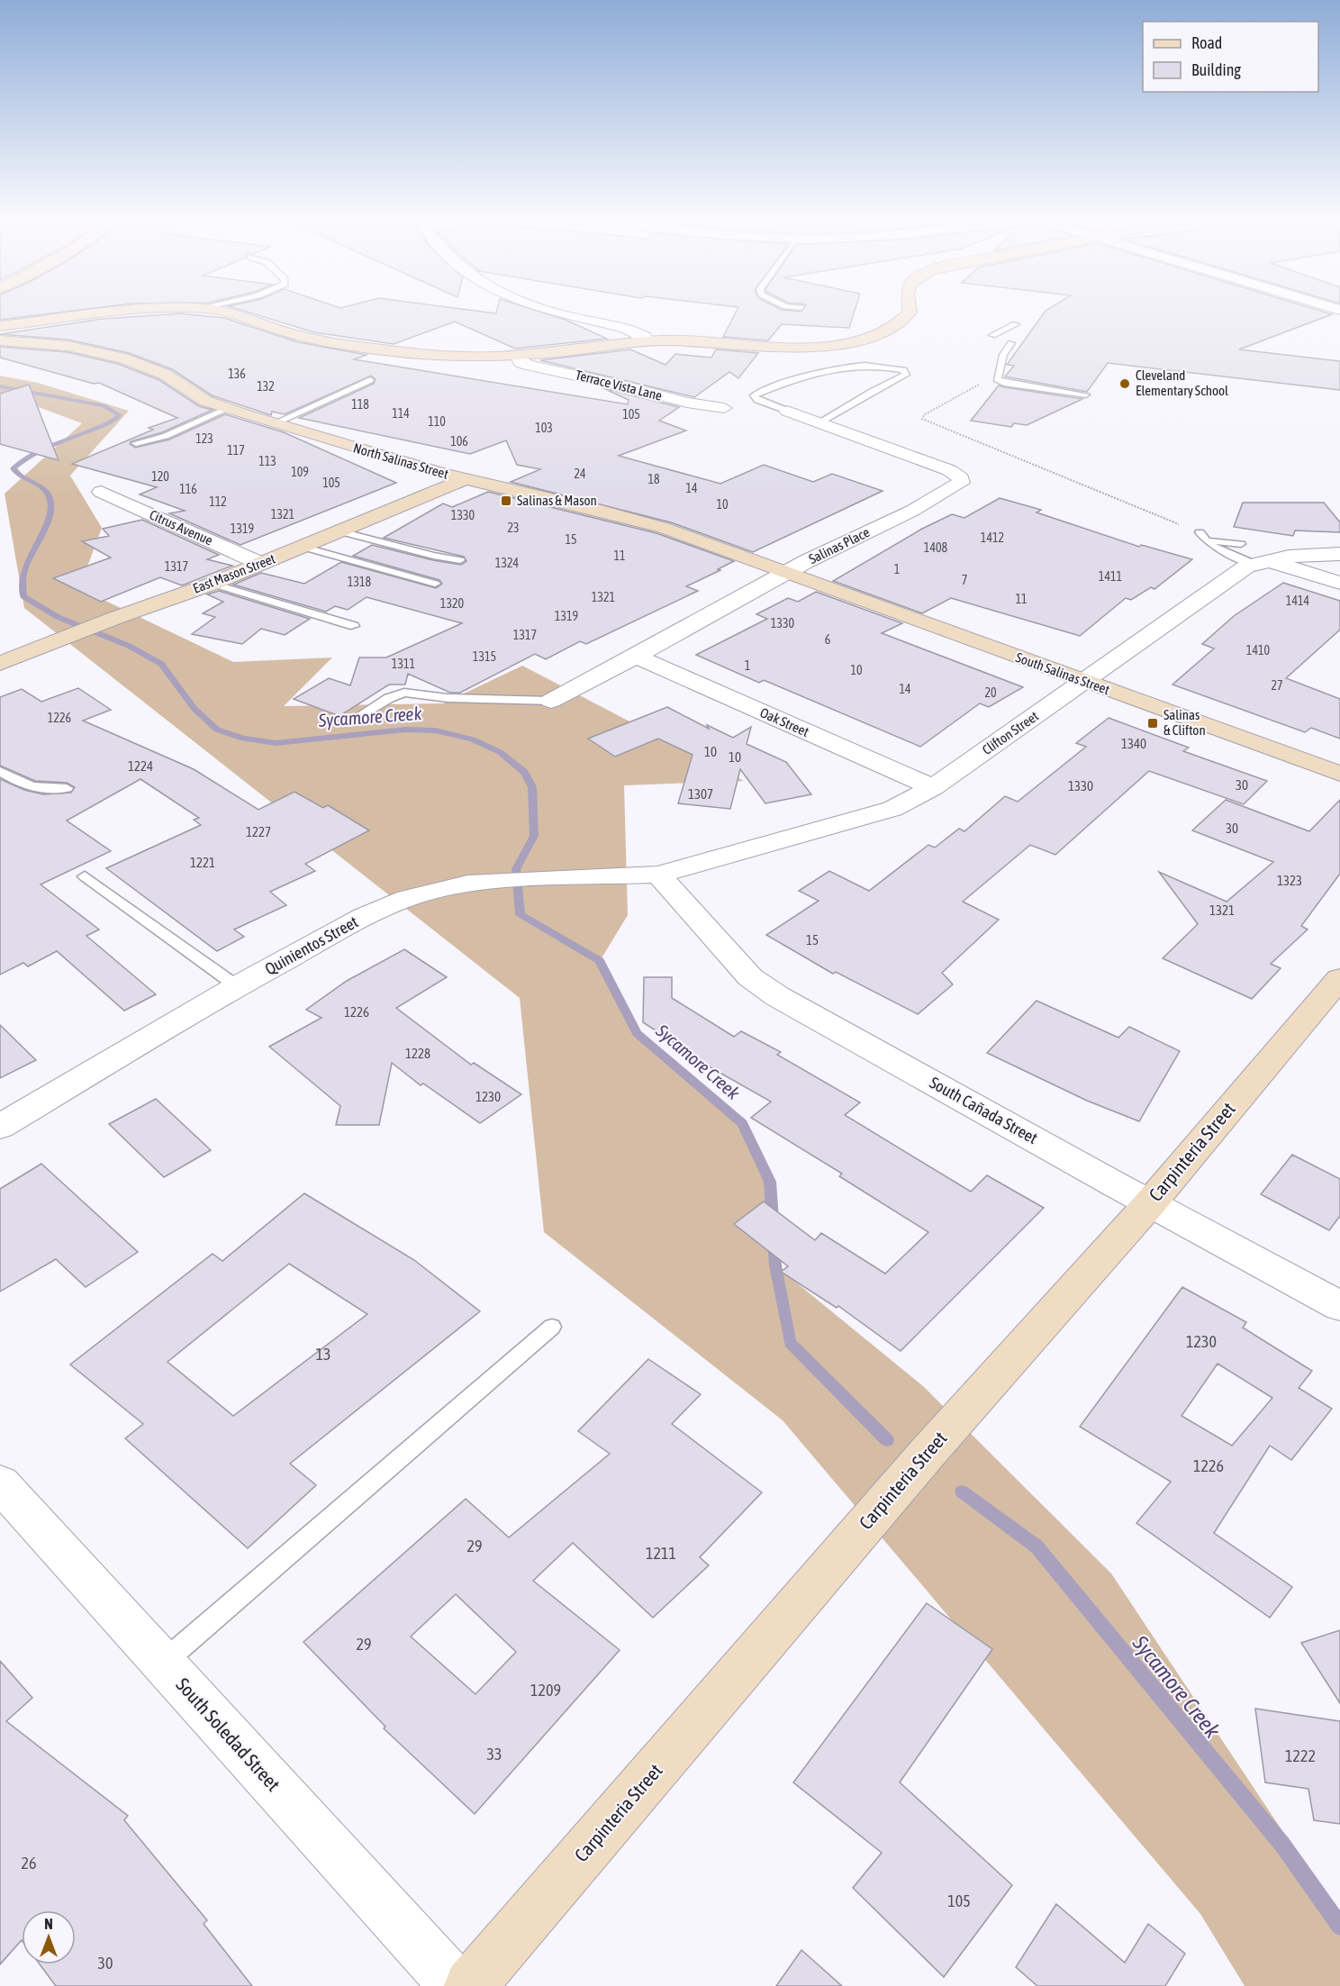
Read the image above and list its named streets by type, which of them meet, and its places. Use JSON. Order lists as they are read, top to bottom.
{
  "streets": {
    "street": [
      "Terrace Vista Lane",
      "North Salinas Street",
      "Citrus Avenue",
      "Salinas Place",
      "East Mason Street",
      "South Salinas Street",
      "Oak Street",
      "Clifton Street",
      "Quinientos Street",
      "South Cañada Street",
      "Carpinteria Street",
      "South Soledad Street"
    ]
  },
  "crossings": [
    ["North Salinas Street", "Salinas Place"],
    ["North Salinas Street", "East Mason Street"],
    ["North Salinas Street", "South Salinas Street"],
    ["Citrus Avenue", "East Mason Street"],
    ["Salinas Place", "South Salinas Street"],
    ["Salinas Place", "Oak Street"],
    ["South Salinas Street", "Clifton Street"],
    ["Oak Street", "Clifton Street"],
    ["Clifton Street", "Quinientos Street"],
    ["Clifton Street", "South Cañada Street"],
    ["Quinientos Street", "South Cañada Street"],
    ["South Cañada Street", "Carpinteria Street"]
  ],
  "water": ["Sycamore Creek"],
  "places": {
    "other": ["Cleveland Elementary School"],
    "transit": ["Salinas & Mason", "Salinas & Clifton"]
  },
  "house_numbers": [
    "136",
    "132",
    "118",
    "114",
    "105",
    "110",
    "103",
    "123",
    "106",
    "117",
    "113",
    "109",
    "24",
    "120",
    "18",
    "105",
    "14",
    "116",
    "112",
    "10",
    "1321",
    "1330",
    "23",
    "1319",
    "1412",
    "15",
    "1408",
    "11",
    "1324",
    "1317",
    "1",
    "1411",
    "7",
    "1318",
    "1321",
    "11",
    "1414",
    "1320",
    "1319",
    "1330",
    "1317",
    "6",
    "1410",
    "1315",
    "1311",
    "1",
    "10",
    "27",
    "14",
    "20",
    "1226",
    "1340",
    "10",
    "10",
    "1224",
    "30",
    "1330",
    "1307",
    "30",
    "1227",
    "1221",
    "1323",
    "1321",
    "15",
    "1226",
    "1228",
    "1230",
    "1230",
    "13",
    "1226",
    "29",
    "1211",
    "29",
    "1209",
    "33",
    "1222",
    "26",
    "105",
    "30"
  ],
  "legend": ["Road", "Building"],
  "north": "top"
}
